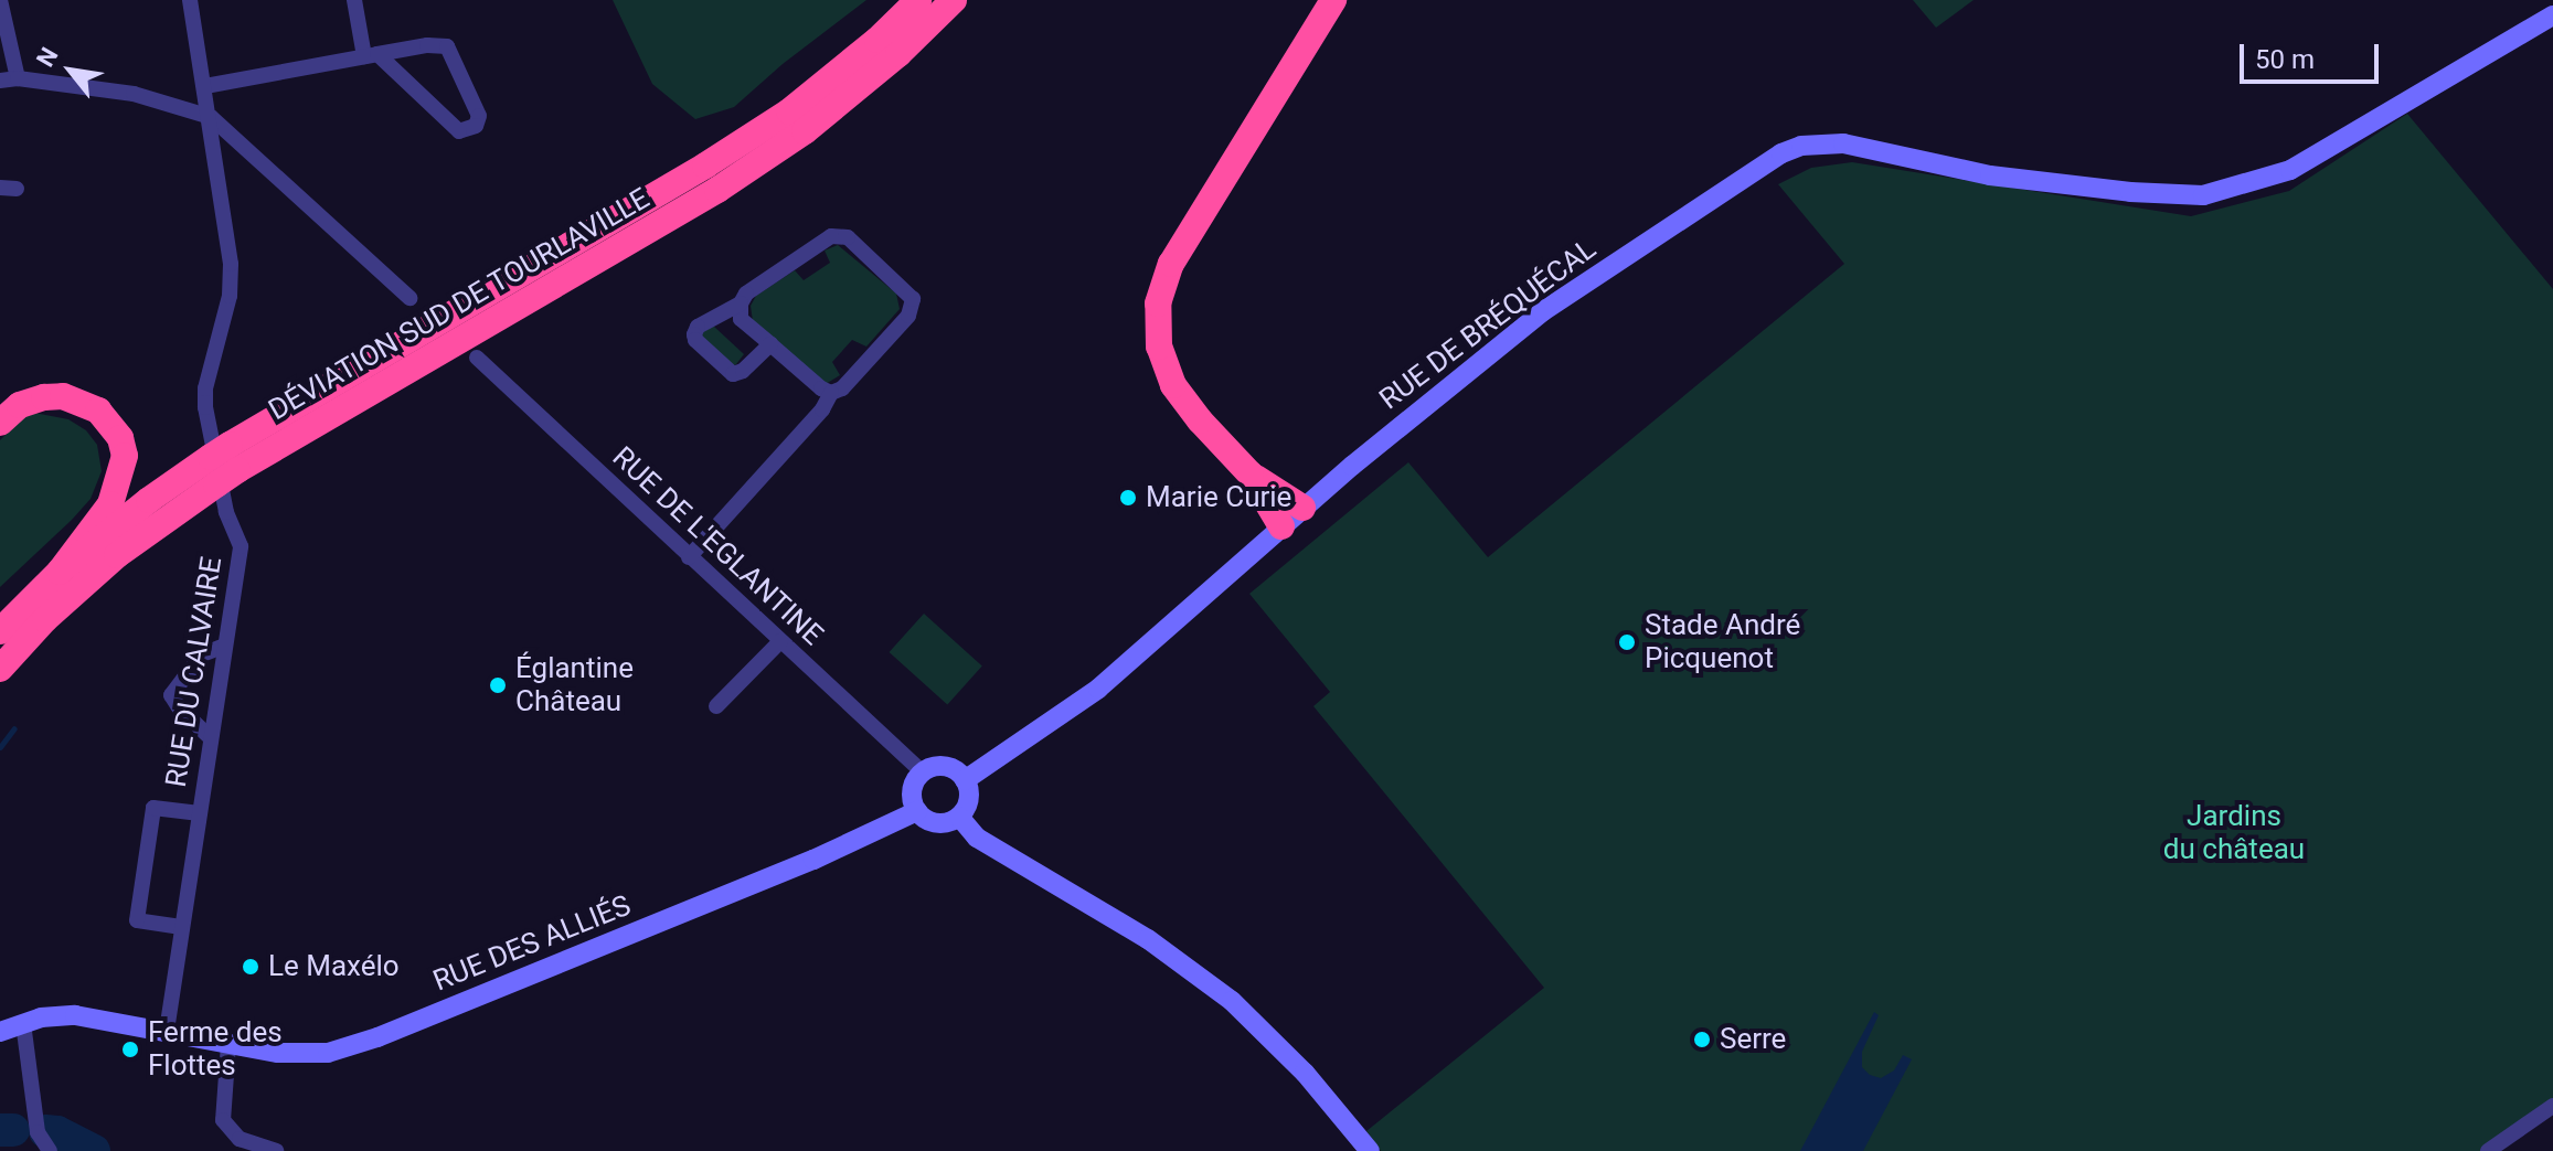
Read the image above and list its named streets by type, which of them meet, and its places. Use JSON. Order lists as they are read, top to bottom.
{
  "streets": {
    "highway": ["DÉVIATION SUD DE TOURLAVILLE"],
    "street": [
      "RUE DE BRÉQUÉCAL",
      "RUE DE L'EGLANTINE",
      "RUE DU CALVAIRE",
      "RUE DES ALLIÉS"
    ]
  },
  "crossings": [
    ["RUE DE BRÉQUÉCAL", "RUE DE L'EGLANTINE"],
    ["RUE DE BRÉQUÉCAL", "RUE DES ALLIÉS"],
    ["RUE DE L'EGLANTINE", "RUE DES ALLIÉS"],
    ["RUE DU CALVAIRE", "RUE DES ALLIÉS"]
  ],
  "parks": ["Jardins du château"],
  "places": [
    "Marie Curie",
    "Stade André Picquenot",
    "Églantine Château",
    "Le Maxélo",
    "Serre",
    "Ferme des Flottes"
  ],
  "scale_bar": "50 m",
  "north": "top left"
}
